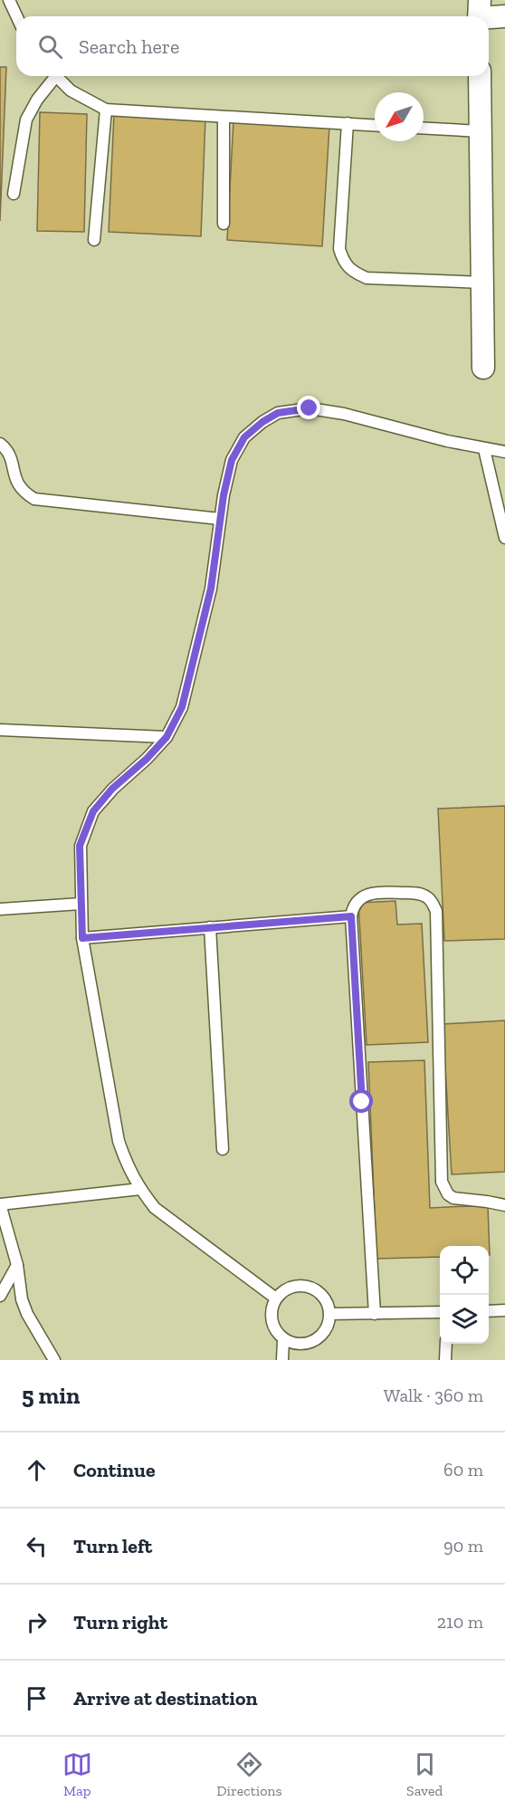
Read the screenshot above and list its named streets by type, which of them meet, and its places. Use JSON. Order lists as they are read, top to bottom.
{
  "north": "bottom left",
  "page": {
    "search": "Search here",
    "heading": ["5 min", "Walk · 360 m"],
    "list": [
      ["Continue", "60 m"],
      ["Turn left", "90 m"],
      ["Turn right", "210 m"],
      "Arrive at destination"
    ],
    "nav": ["Map", "Directions", "Saved"]
  }
}
